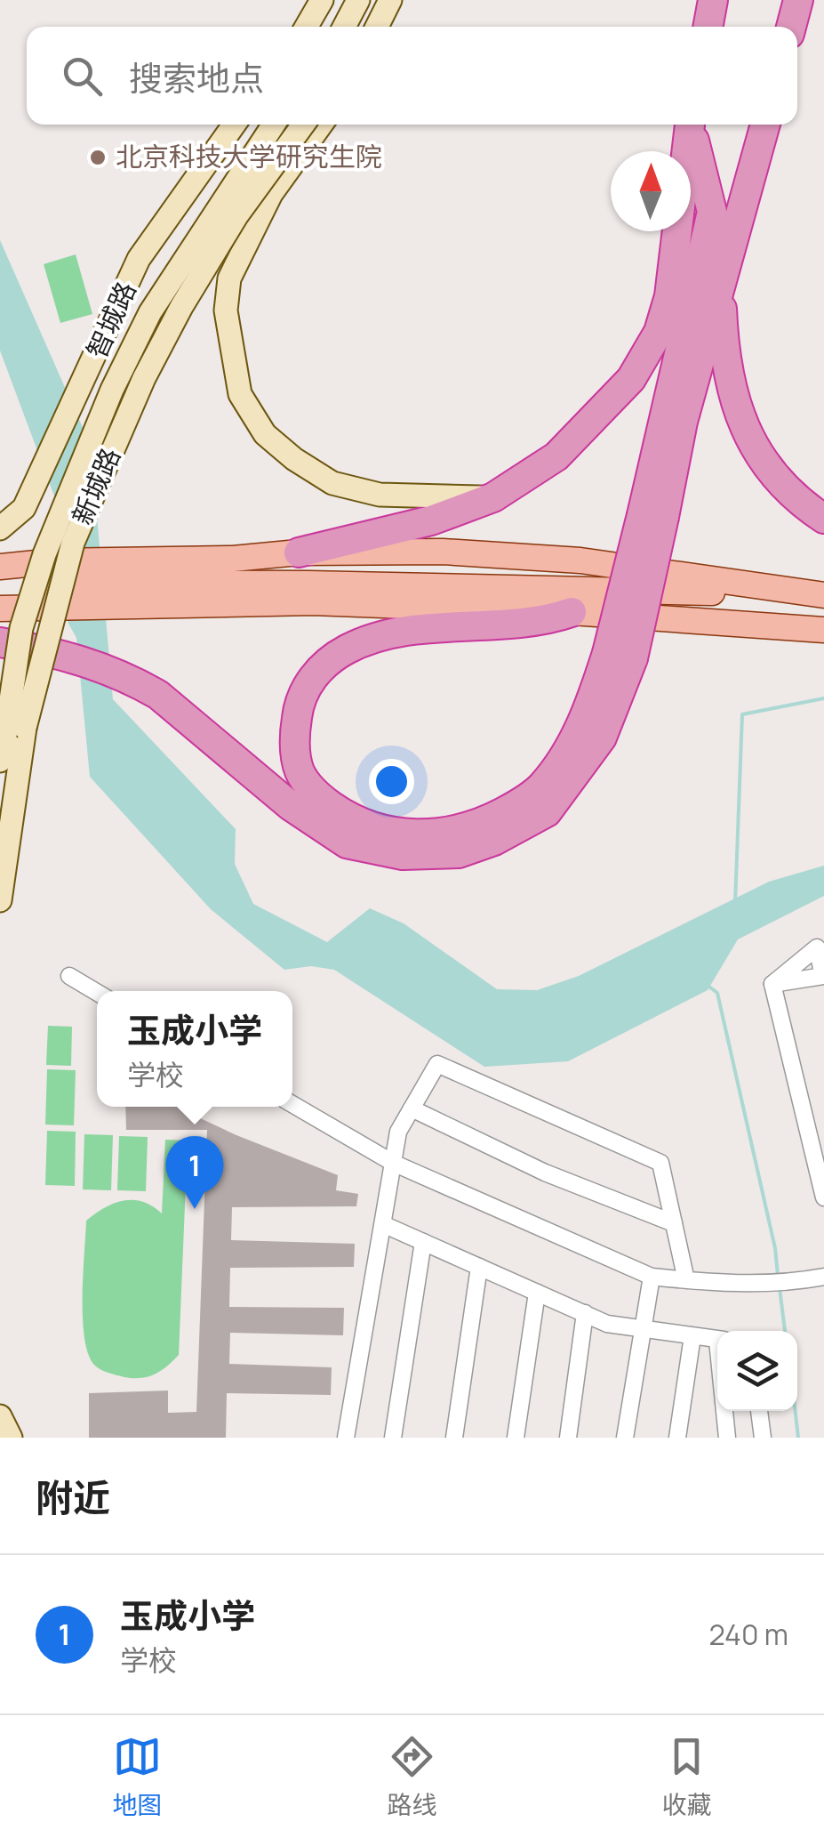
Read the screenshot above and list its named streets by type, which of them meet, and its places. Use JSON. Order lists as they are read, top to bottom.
{
  "streets": {
    "street": ["智城路", "新城路"]
  },
  "places": ["北京科技大学研究生院"],
  "north": "top",
  "page": {
    "search": "搜索地点",
    "popup": ["玉成小学", "学校"],
    "pins": "1",
    "heading": "附近",
    "list": [
      {
        "mark": "1",
        "name": "玉成小学",
        "note": "学校",
        "value": "240 m"
      }
    ],
    "nav": ["地图", "路线", "收藏"]
  }
}
